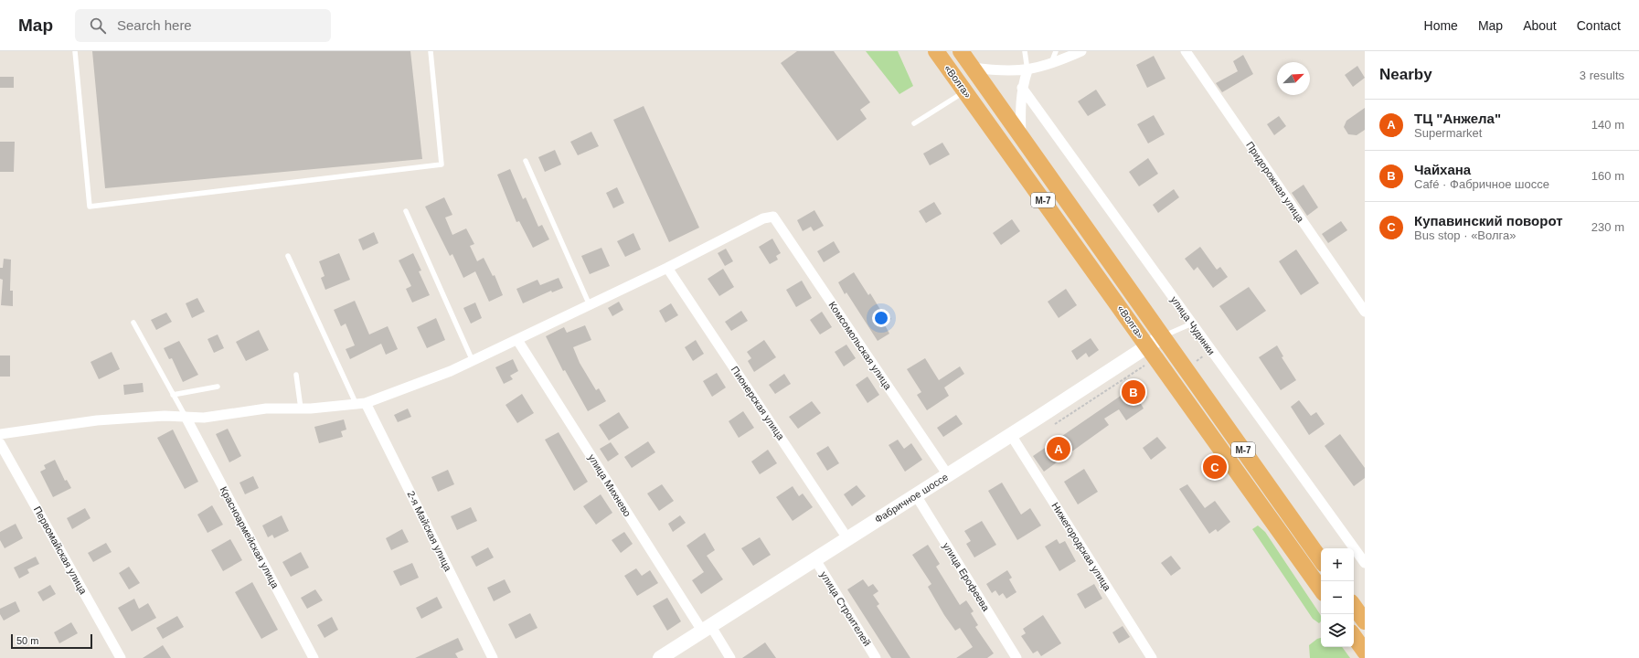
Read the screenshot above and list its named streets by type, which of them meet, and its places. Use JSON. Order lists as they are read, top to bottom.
{
  "streets": {
    "highway": ["«Волга»", "М-7"],
    "main road": ["Фабричное шоссе"],
    "street": [
      "Придорожная улица",
      "улица Чудинки",
      "Комсомольская улица",
      "Пионерская улица",
      "улица Михнево",
      "2-я Майская улица",
      "Красноармейская улица",
      "Нижегородская улица",
      "Первомайская улица",
      "улица Ерофеева",
      "улица Строителей"
    ]
  },
  "crossings": [
    ["«Волга»", "Фабричное шоссе"],
    ["Комсомольская улица", "Пионерская улица"],
    ["Комсомольская улица", "Фабричное шоссе"],
    ["Пионерская улица", "Фабричное шоссе"],
    ["улица Михнево", "Фабричное шоссе"],
    ["Фабричное шоссе", "Нижегородская улица"],
    ["Фабричное шоссе", "улица Ерофеева"],
    ["Фабричное шоссе", "улица Строителей"]
  ],
  "scale_bar": "50 m",
  "north": "top right",
  "page": {
    "header": "Map",
    "search": "Search here",
    "nav": [
      "Home",
      "Map",
      "About",
      "Contact"
    ],
    "heading": ["Nearby", "3 results"],
    "list": [
      {
        "mark": "A",
        "name": "ТЦ \"Анжела\"",
        "note": "Supermarket",
        "value": "140 m"
      },
      {
        "mark": "B",
        "name": "Чайхана",
        "note": "Café · Фабричное шоссе",
        "value": "160 m"
      },
      {
        "mark": "C",
        "name": "Купавинский поворот",
        "note": "Bus stop · «Волга»",
        "value": "230 m"
      }
    ],
    "pins": ["B", "A", "C"],
    "map_buttons": ["+", "−"],
    "scale": "50 m"
  }
}
